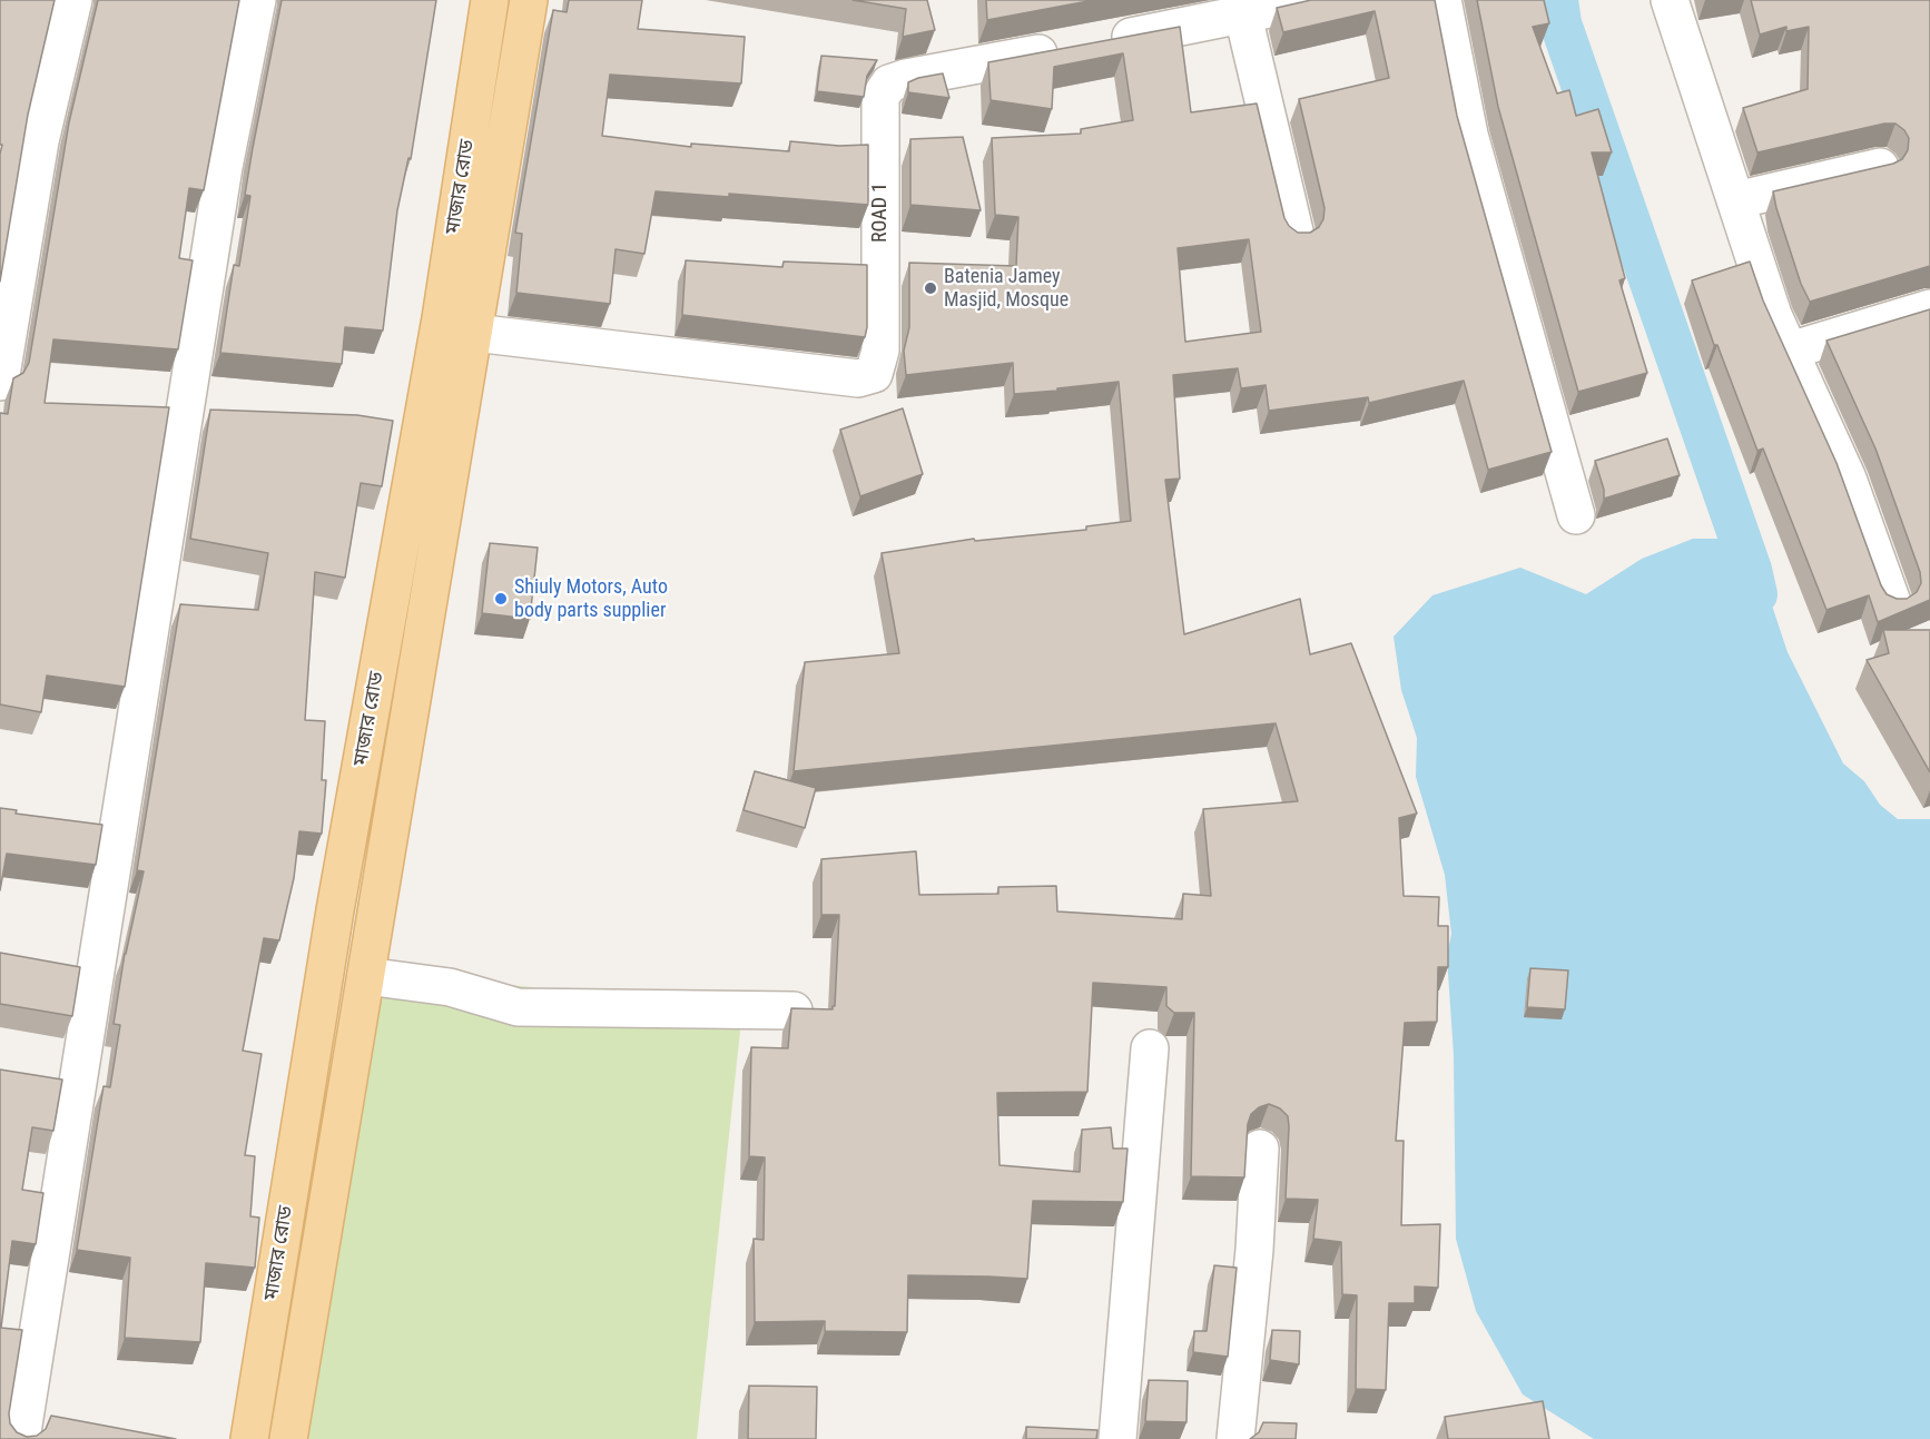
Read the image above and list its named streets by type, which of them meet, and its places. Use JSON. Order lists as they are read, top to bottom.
{
  "streets": {
    "main road": ["মাজার রোড"],
    "street": ["ROAD 1"]
  },
  "crossings": [
    ["মাজার রোড", "ROAD 1"]
  ],
  "places": ["Batenia Jamey Masjid, Mosque", "Shiuly Motors, Auto body parts supplier"]
}
